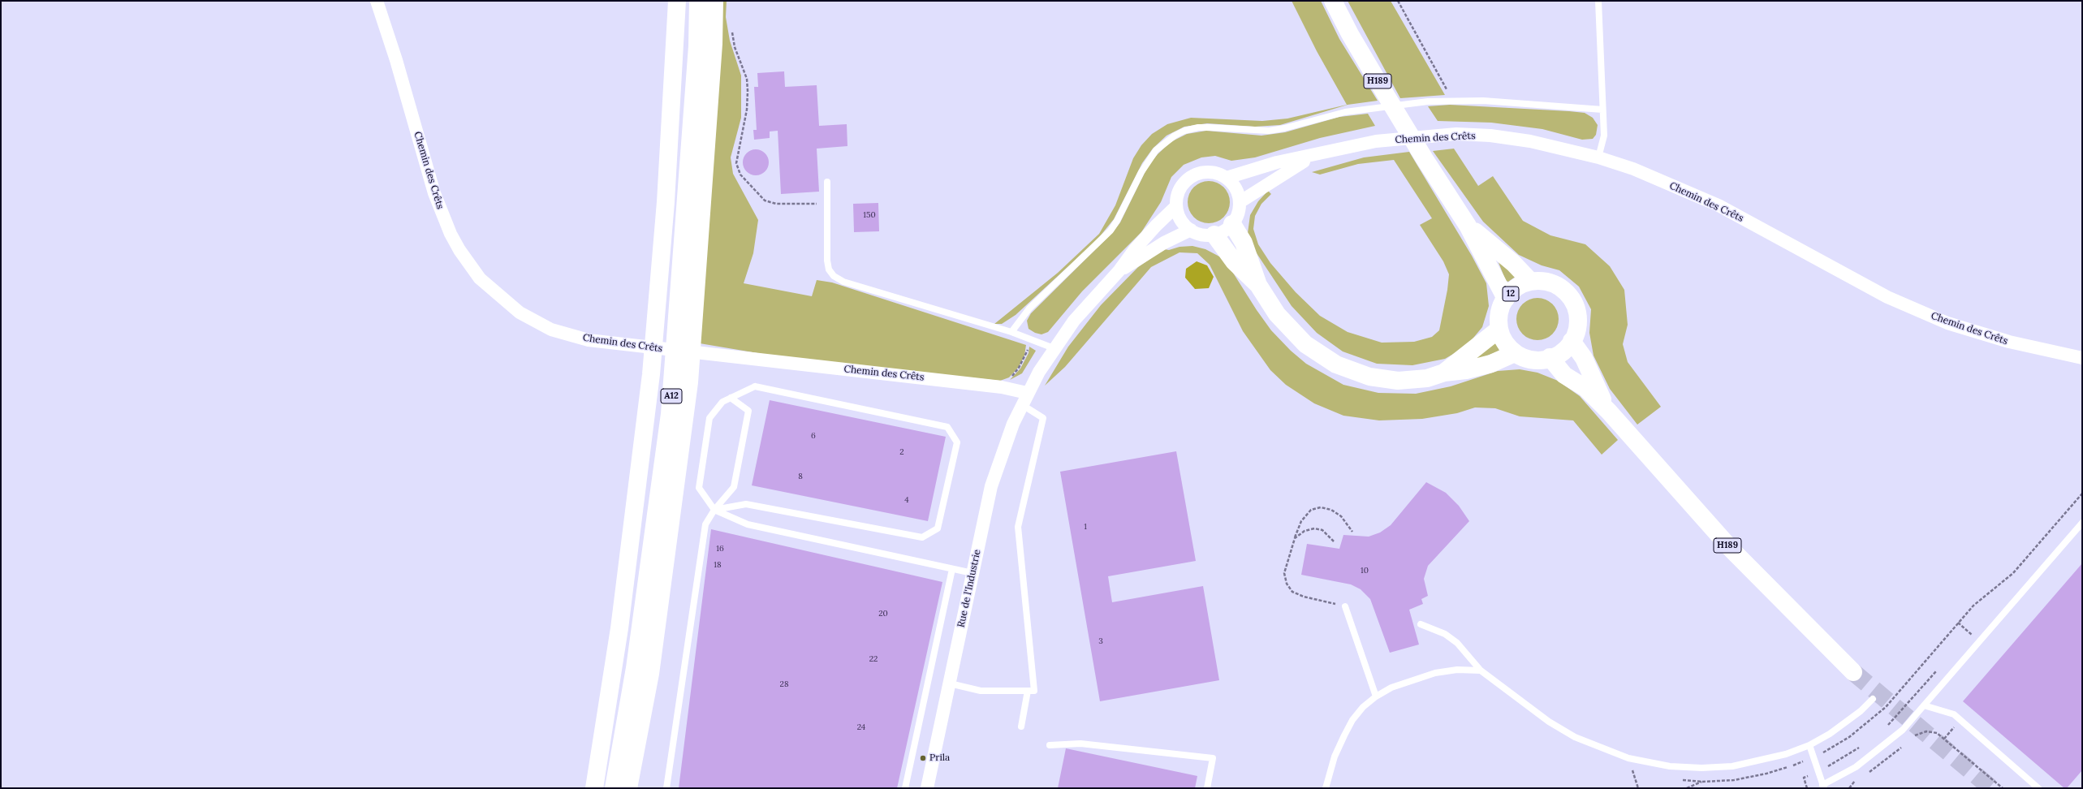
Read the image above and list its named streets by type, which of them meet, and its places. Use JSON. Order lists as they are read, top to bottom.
{
  "streets": {
    "highway": ["H189", "12", "A12"],
    "street": ["Chemin des Crêts", "Rue de l'Industrie"]
  },
  "crossings": [
    ["H189", "12"],
    ["Chemin des Crêts", "Rue de l'Industrie"]
  ],
  "places": ["Prila"],
  "house_numbers": [
    "150",
    "6",
    "2",
    "8",
    "4",
    "1",
    "16",
    "18",
    "10",
    "20",
    "3",
    "22",
    "28",
    "24"
  ]
}
